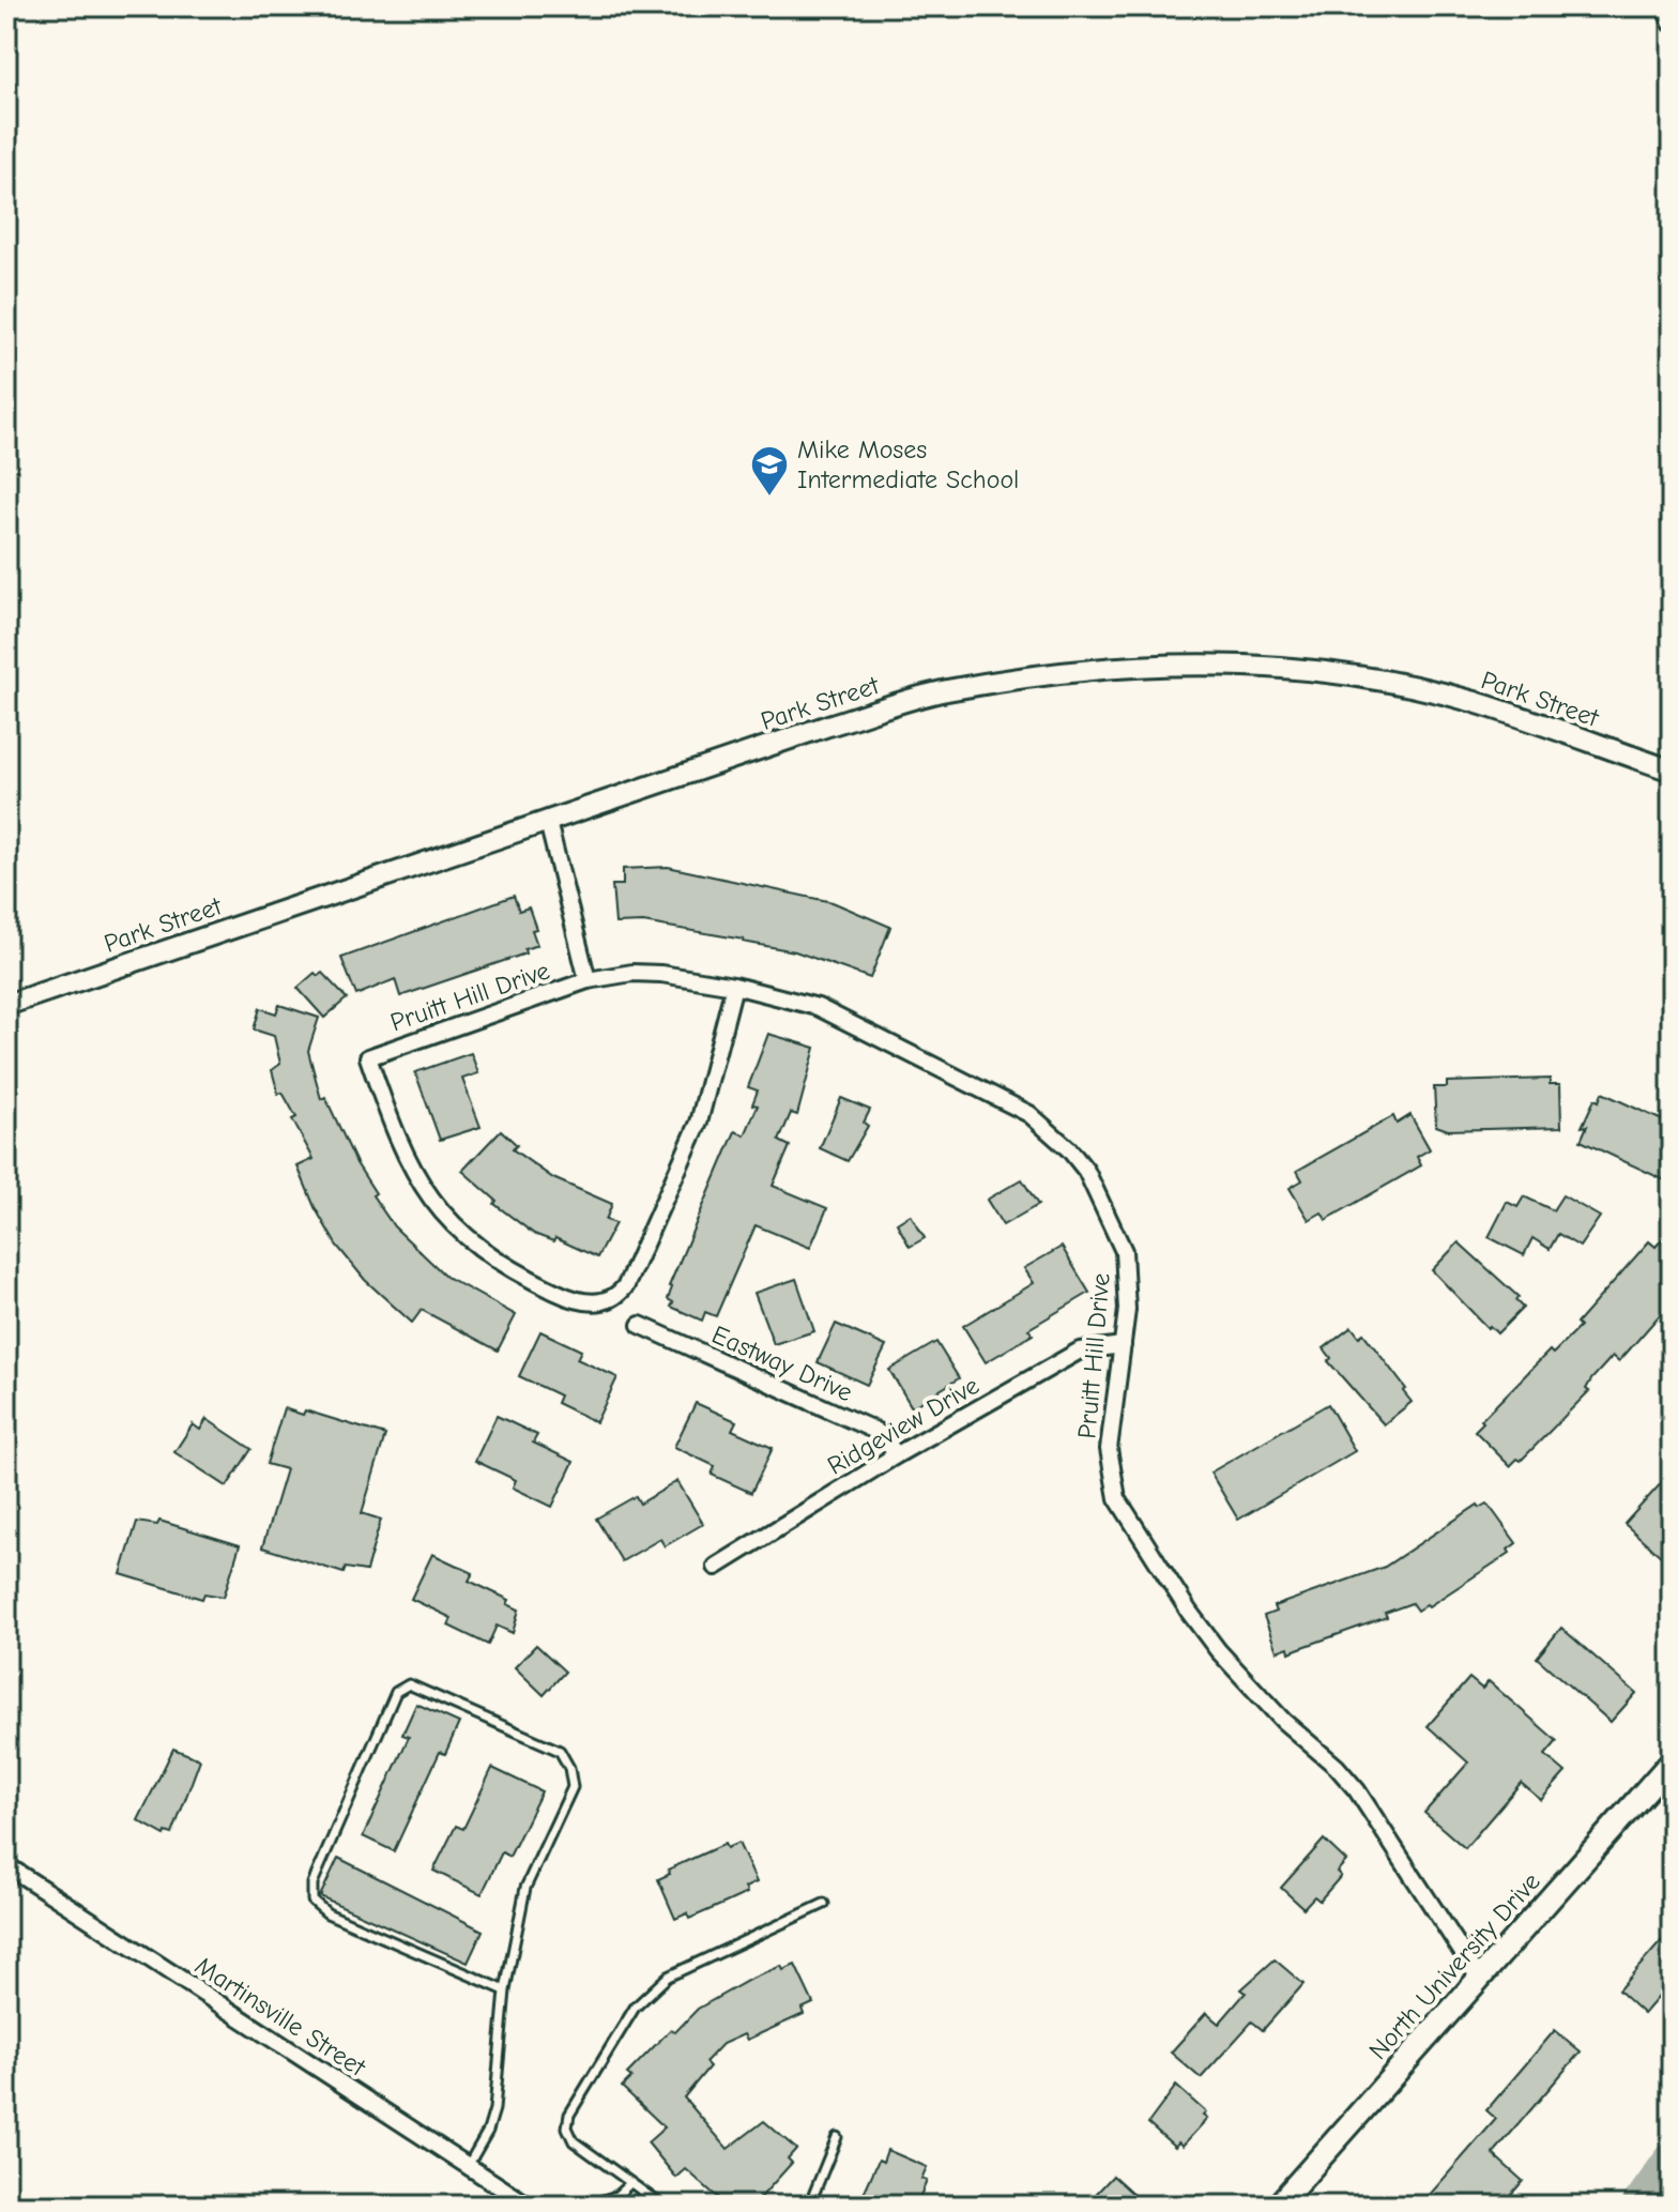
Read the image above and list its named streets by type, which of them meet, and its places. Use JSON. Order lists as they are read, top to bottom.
{
  "streets": {
    "main road": ["North University Drive"],
    "street": [
      "Park Street",
      "Pruitt Hill Drive",
      "Eastway Drive",
      "Ridgeview Drive",
      "Martinsville Street"
    ]
  },
  "crossings": [
    ["Park Street", "Pruitt Hill Drive"],
    ["Pruitt Hill Drive", "Ridgeview Drive"],
    ["Pruitt Hill Drive", "North University Drive"],
    ["Eastway Drive", "Ridgeview Drive"]
  ],
  "places": {
    "school or university": ["Mike Moses Intermediate School"]
  }
}
